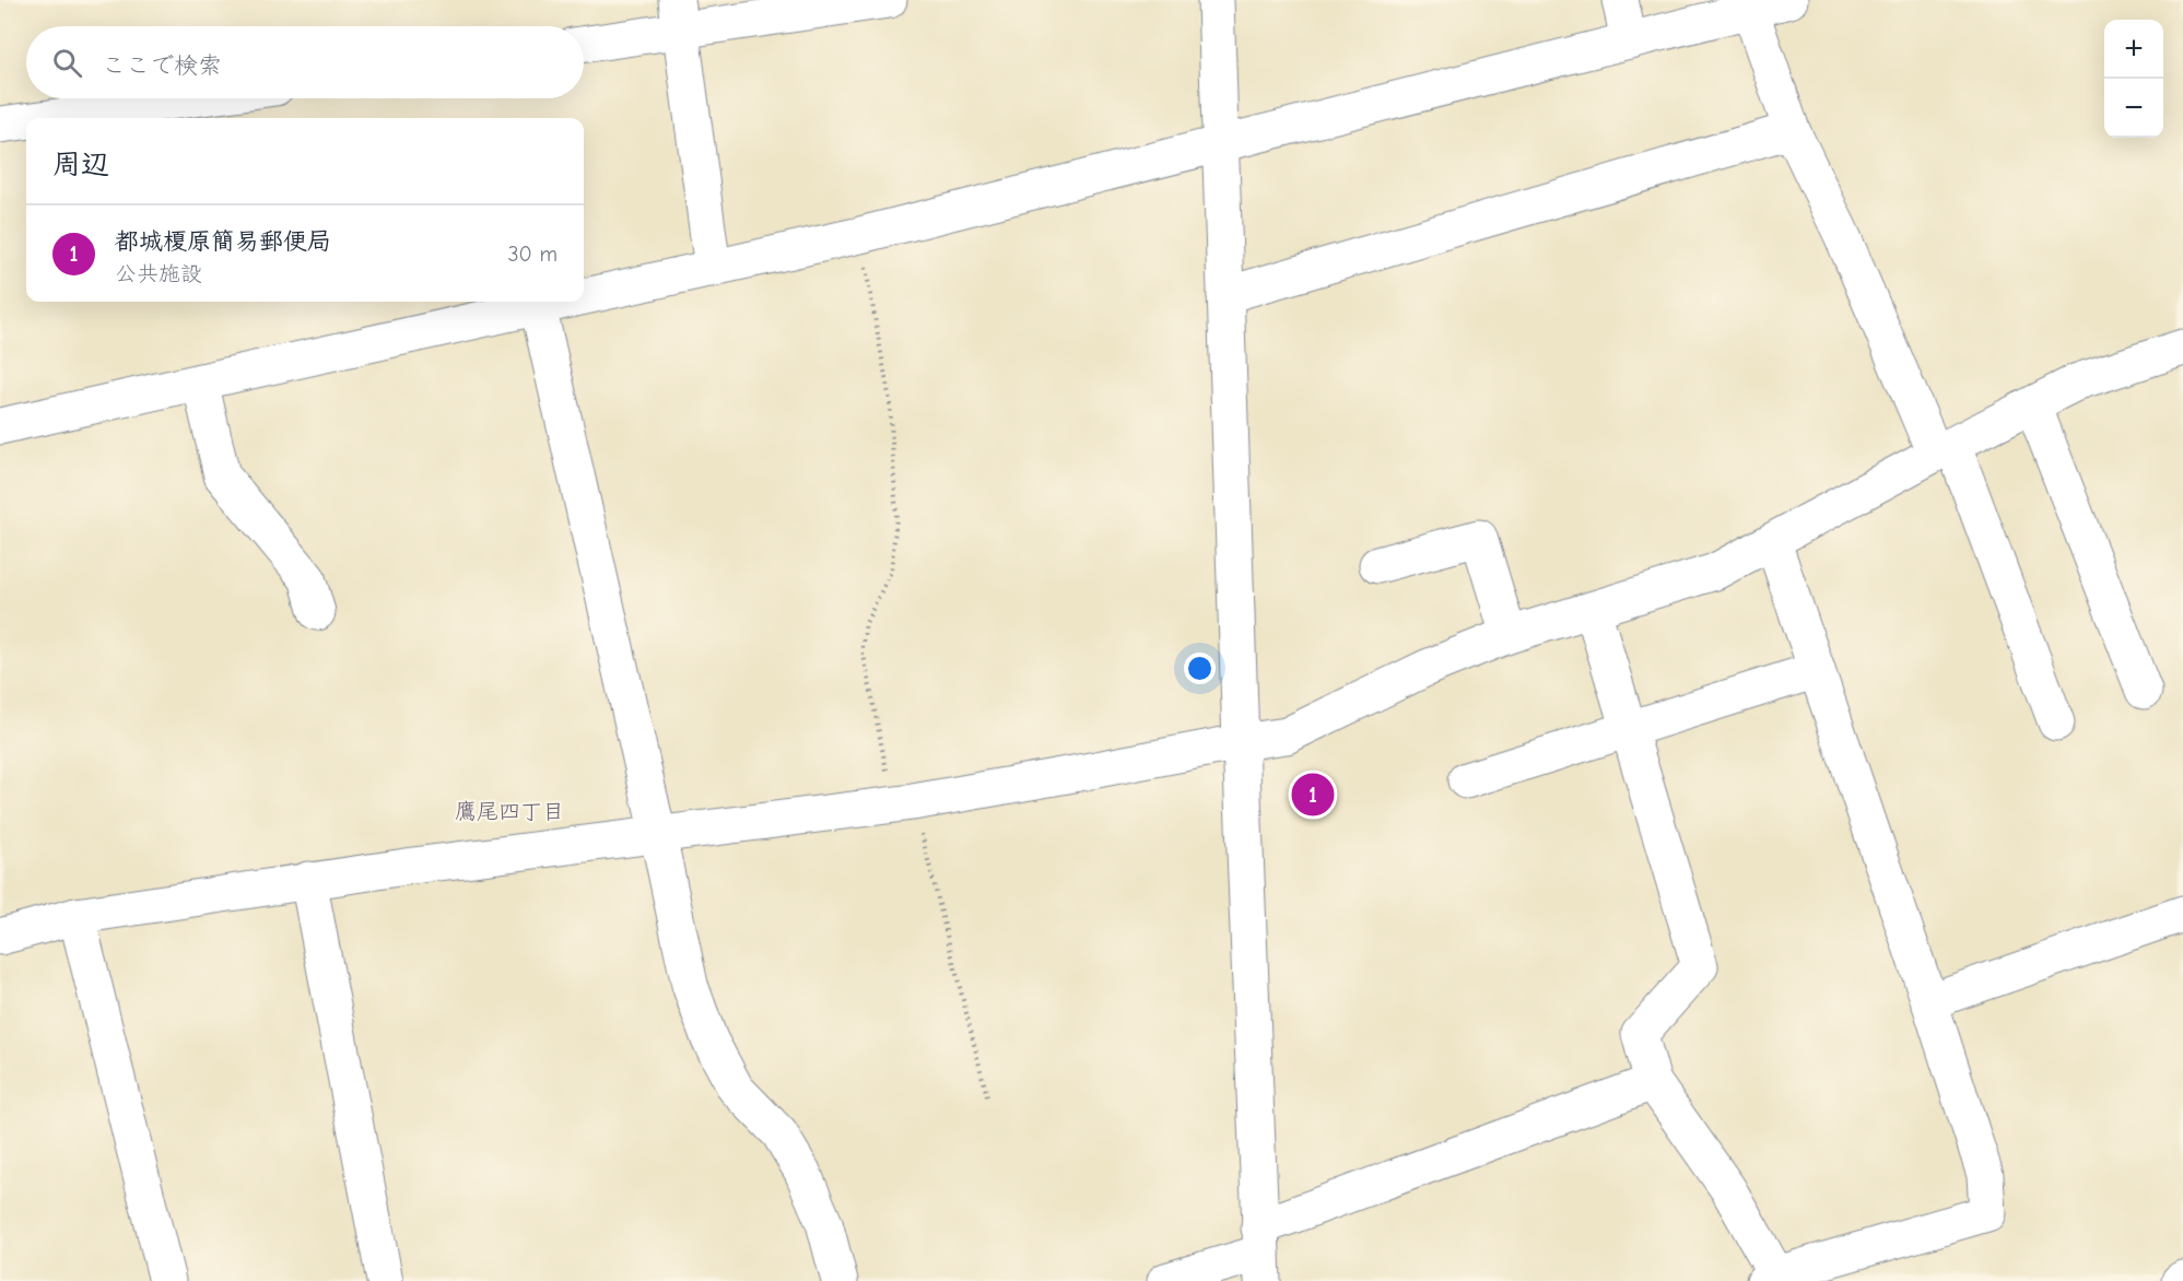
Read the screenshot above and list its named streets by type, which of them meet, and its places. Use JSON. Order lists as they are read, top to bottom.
{
  "districts": ["鷹尾四丁目"],
  "page": {
    "map_buttons": ["+", "−"],
    "search": "ここで検索",
    "heading": "周辺",
    "list": [
      {
        "mark": "1",
        "name": "都城榎原簡易郵便局",
        "note": "公共施設",
        "value": "30 m"
      }
    ],
    "pins": "1"
  }
}
